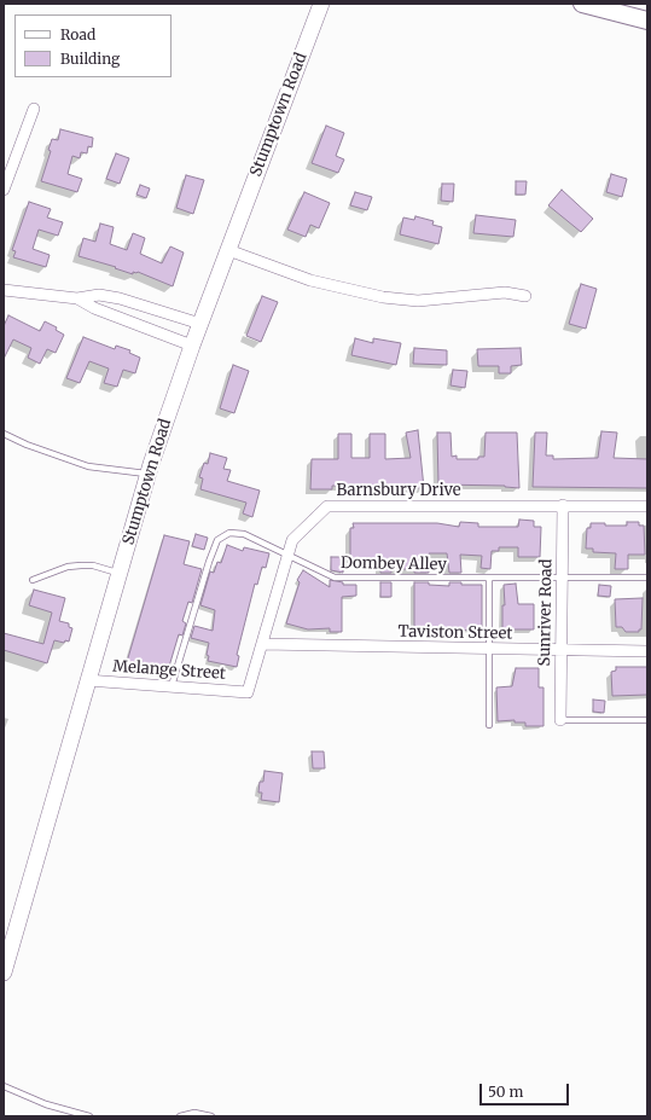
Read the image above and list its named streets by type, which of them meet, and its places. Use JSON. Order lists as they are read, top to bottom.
{
  "streets": {
    "street": [
      "Stumptown Road",
      "Barnsbury Drive",
      "Sunriver Road",
      "Taviston Street",
      "Melange Street"
    ],
    "lane": ["Dombey Alley"]
  },
  "crossings": [
    ["Stumptown Road", "Melange Street"],
    ["Barnsbury Drive", "Dombey Alley"],
    ["Barnsbury Drive", "Sunriver Road"],
    ["Barnsbury Drive", "Taviston Street"],
    ["Barnsbury Drive", "Melange Street"],
    ["Dombey Alley", "Sunriver Road"],
    ["Dombey Alley", "Melange Street"],
    ["Sunriver Road", "Taviston Street"]
  ],
  "legend": ["Road", "Building"],
  "scale_bar": "50 m"
}
